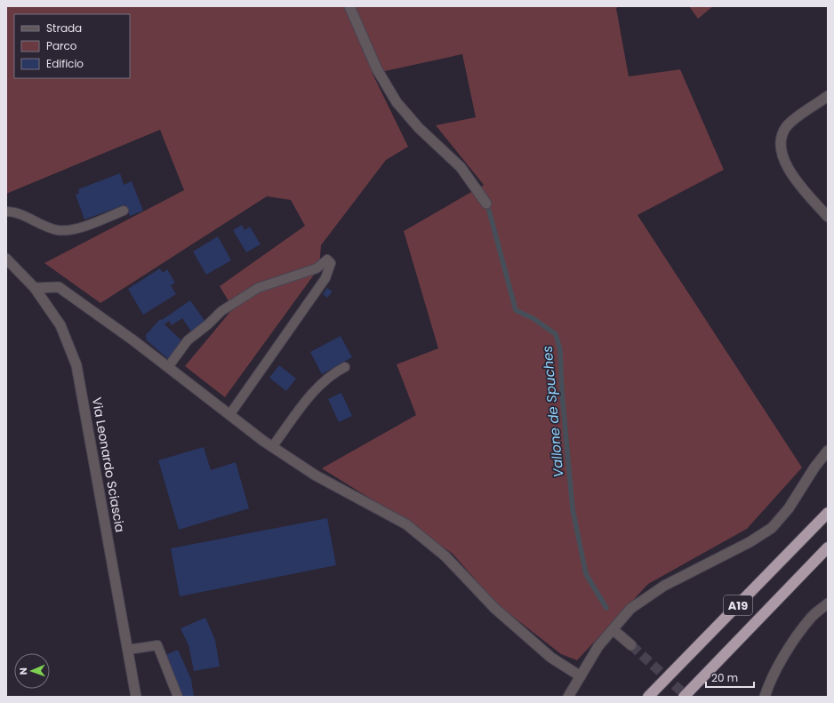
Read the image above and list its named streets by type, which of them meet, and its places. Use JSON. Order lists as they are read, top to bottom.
{
  "streets": {
    "highway": ["A19"],
    "street": ["Via Leonardo Sciascia"]
  },
  "water": ["Vallone de Spuches"],
  "legend": ["Strada", "Parco", "Edificio"],
  "scale_bar": "20 m",
  "north": "left"
}
